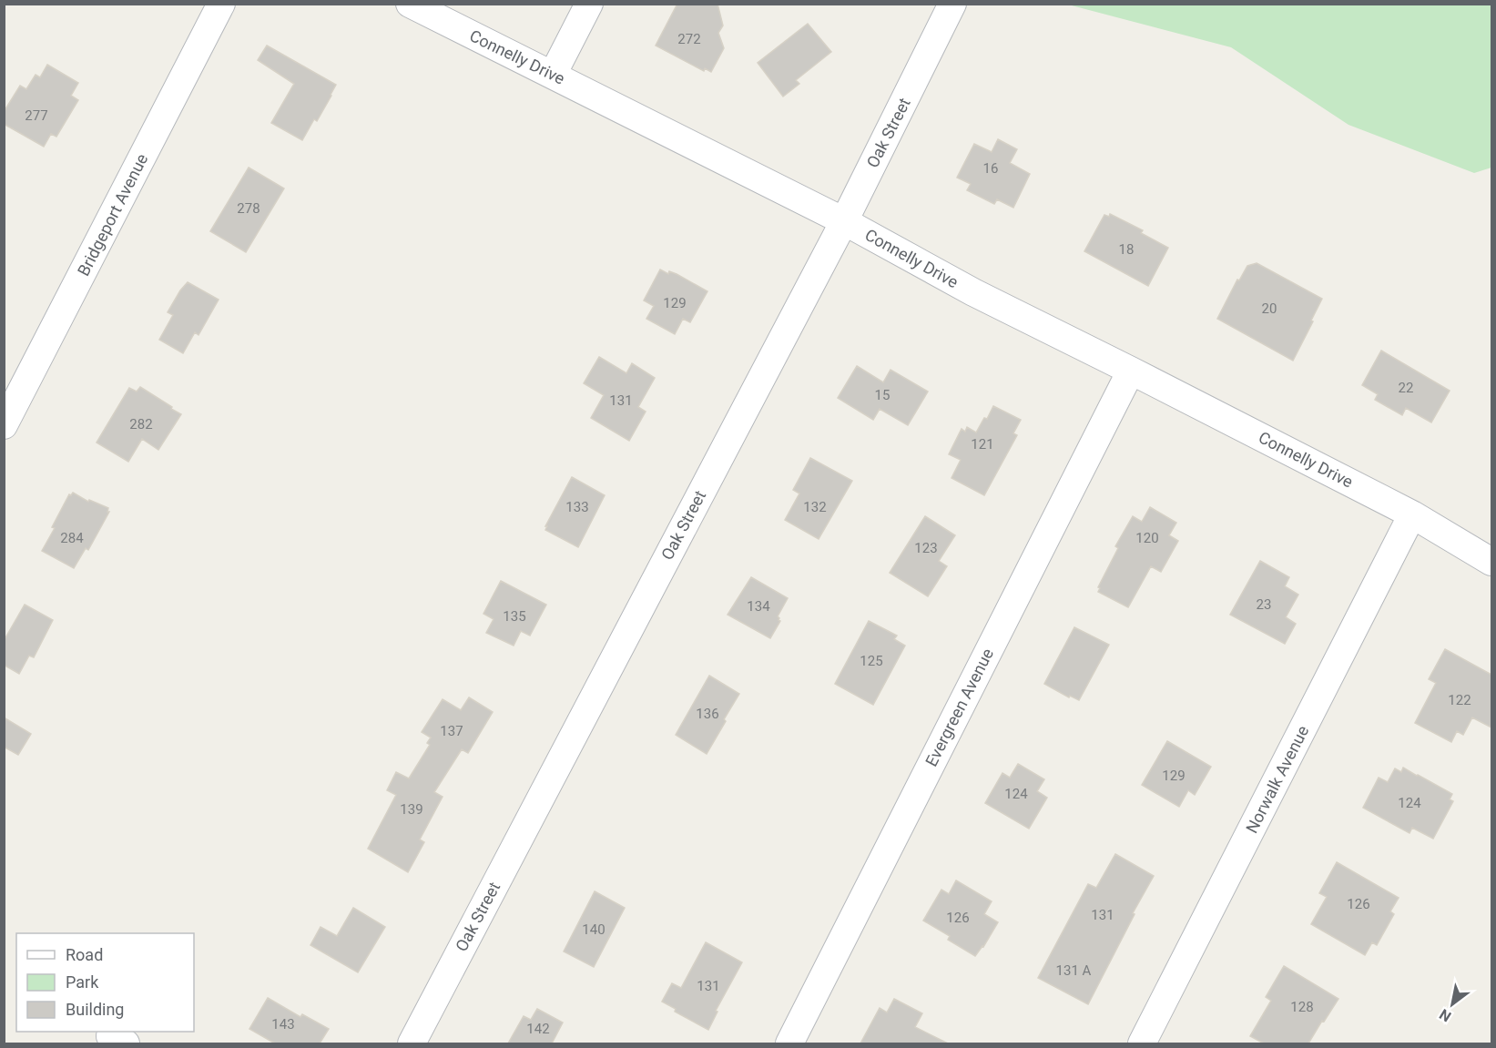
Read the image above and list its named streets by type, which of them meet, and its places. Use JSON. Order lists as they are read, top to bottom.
{
  "streets": {
    "street": [
      "Connelly Drive",
      "Oak Street",
      "Bridgeport Avenue",
      "Evergreen Avenue",
      "Norwalk Avenue"
    ]
  },
  "crossings": [
    ["Connelly Drive", "Oak Street"],
    ["Connelly Drive", "Evergreen Avenue"],
    ["Connelly Drive", "Norwalk Avenue"]
  ],
  "house_numbers": [
    "272",
    "277",
    "16",
    "278",
    "18",
    "129",
    "20",
    "22",
    "15",
    "131",
    "282",
    "121",
    "133",
    "132",
    "284",
    "120",
    "123",
    "23",
    "134",
    "135",
    "125",
    "122",
    "136",
    "137",
    "129",
    "124",
    "124",
    "139",
    "126",
    "131",
    "126",
    "140",
    "131 A",
    "131",
    "128",
    "143",
    "142"
  ],
  "legend": ["Road", "Park", "Building"],
  "north": "bottom left"
}
